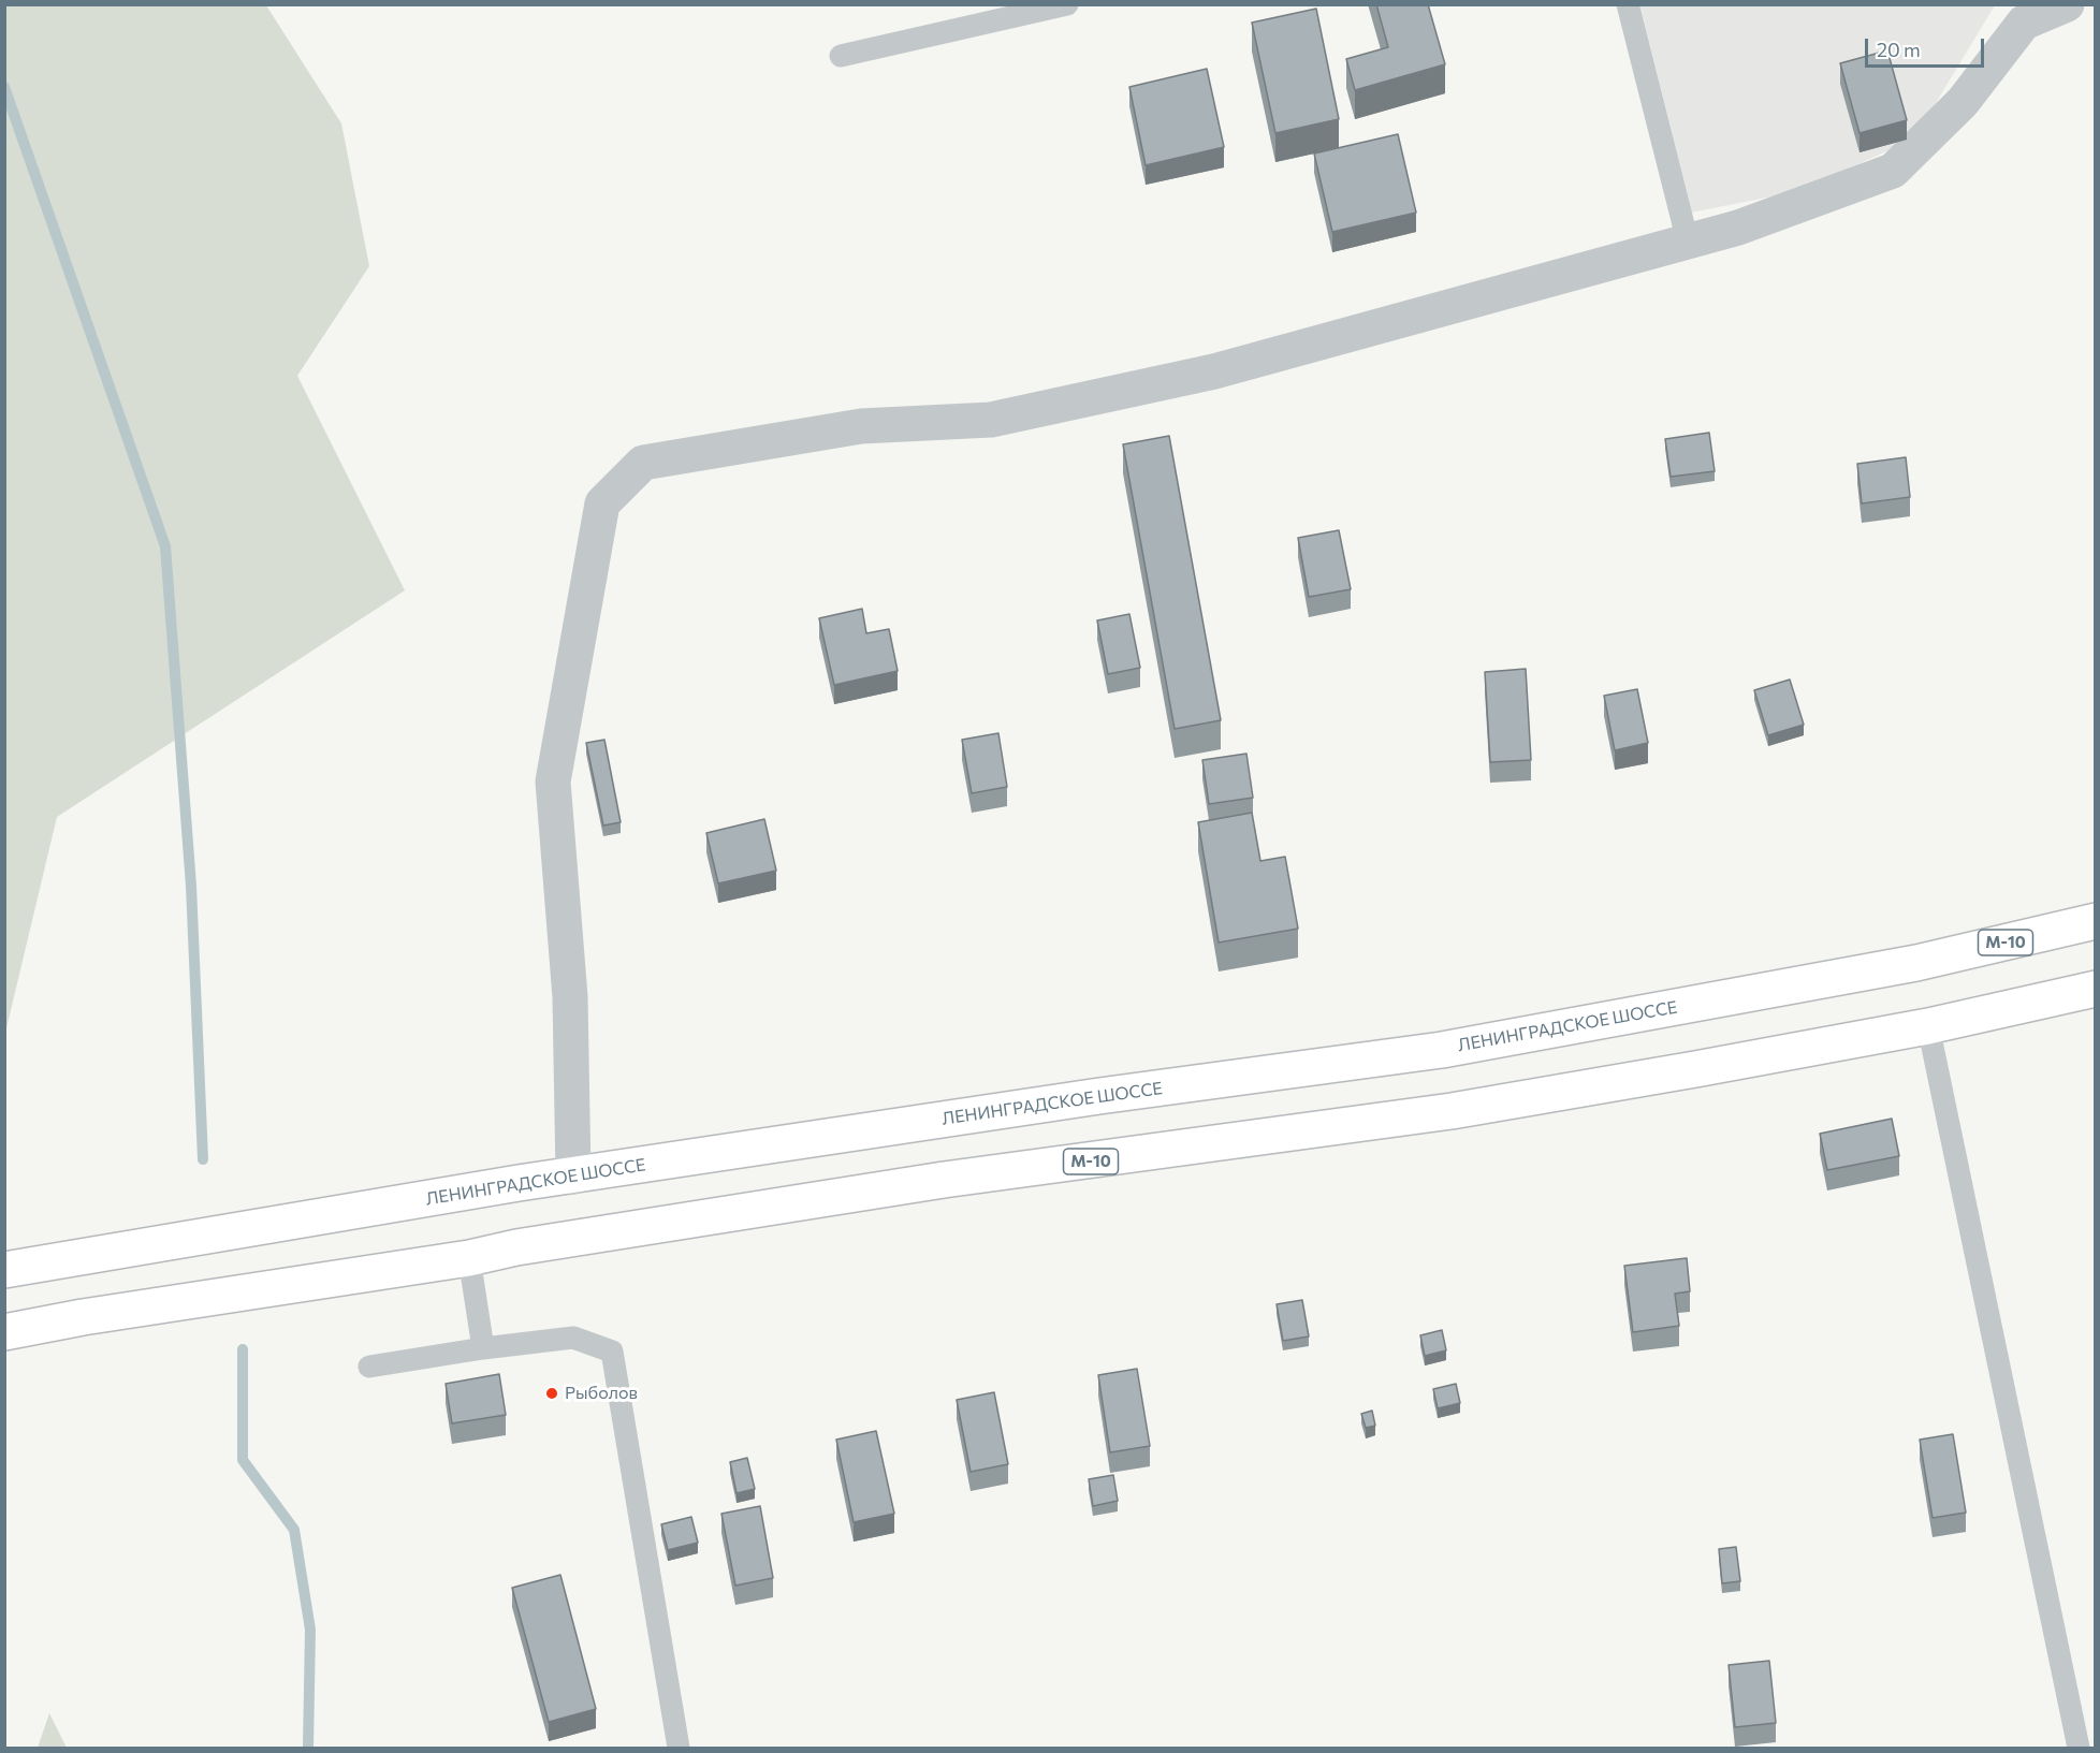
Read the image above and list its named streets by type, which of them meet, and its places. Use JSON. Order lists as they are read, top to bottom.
{
  "streets": {
    "highway": ["М-10", "ЛЕНИНГРАДСКОЕ ШОССЕ"]
  },
  "places": ["Рыболов"],
  "scale_bar": "20 m"
}
